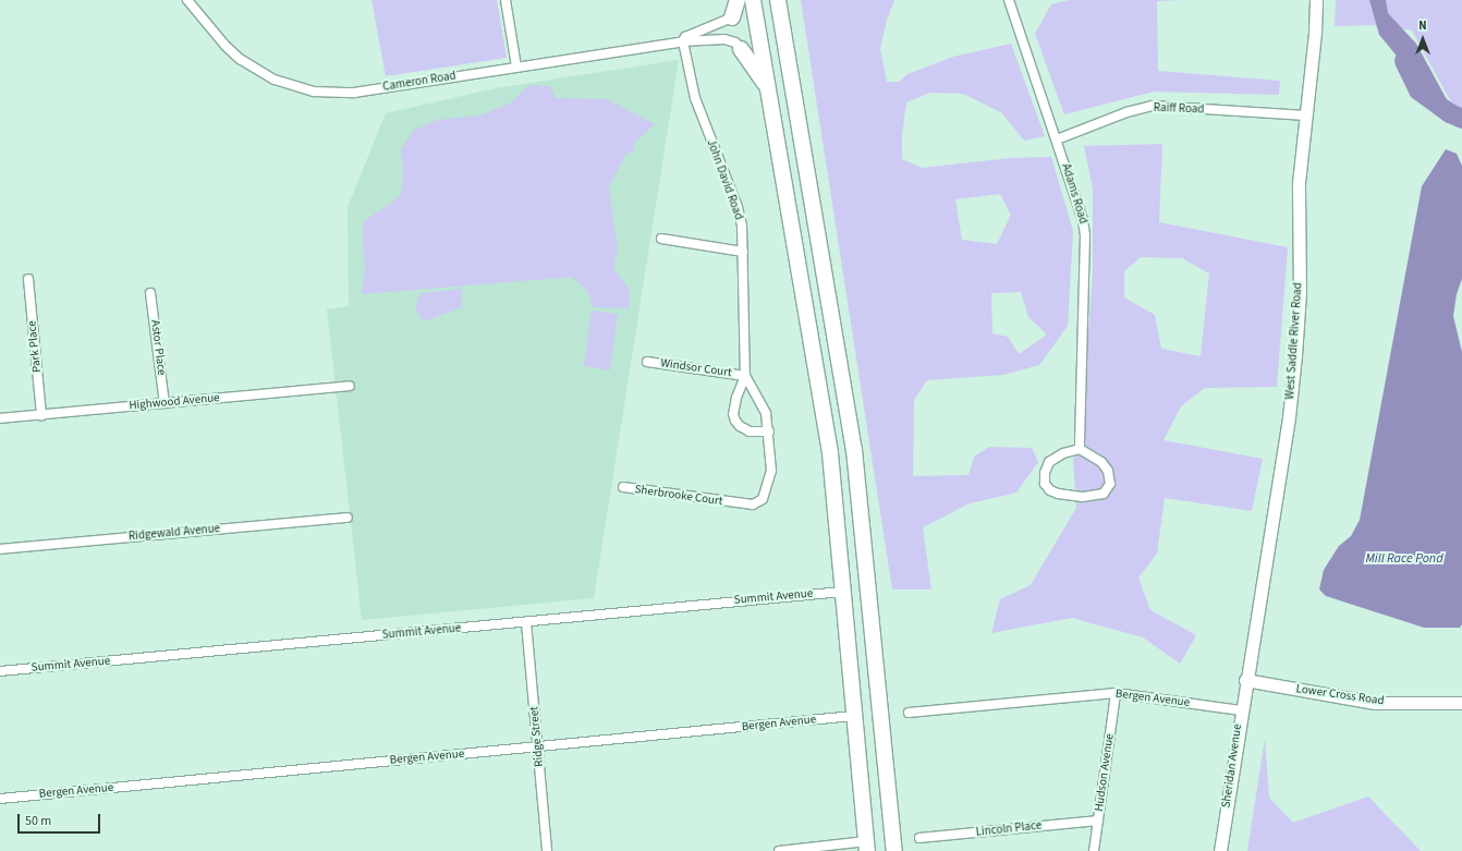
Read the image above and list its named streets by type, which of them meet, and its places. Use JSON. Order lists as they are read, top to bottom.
{
  "streets": {
    "main road": ["West Saddle River Road", "Lower Cross Road", "Sheridan Avenue"],
    "street": [
      "Cameron Road",
      "Raiff Road",
      "John David Road",
      "Adams Road",
      "Park Place",
      "Astor Place",
      "Windsor Court",
      "Highwood Avenue",
      "Sherbrooke Court",
      "Ridgewald Avenue",
      "Summit Avenue",
      "Bergen Avenue",
      "Ridge Street",
      "Hudson Avenue",
      "Lincoln Place"
    ]
  },
  "crossings": [
    ["Cameron Road", "John David Road"],
    ["Raiff Road", "Adams Road"],
    ["Raiff Road", "West Saddle River Road"],
    ["John David Road", "Windsor Court"],
    ["John David Road", "Sherbrooke Court"],
    ["West Saddle River Road", "Lower Cross Road"],
    ["West Saddle River Road", "Sheridan Avenue"],
    ["Park Place", "Highwood Avenue"],
    ["Astor Place", "Highwood Avenue"],
    ["Summit Avenue", "Ridge Street"],
    ["Lower Cross Road", "Sheridan Avenue"],
    ["Bergen Avenue", "Ridge Street"],
    ["Bergen Avenue", "Sheridan Avenue"],
    ["Bergen Avenue", "Hudson Avenue"],
    ["Hudson Avenue", "Lincoln Place"]
  ],
  "water": ["Mill Race Pond"],
  "scale_bar": "50 m",
  "north": "top"
}
